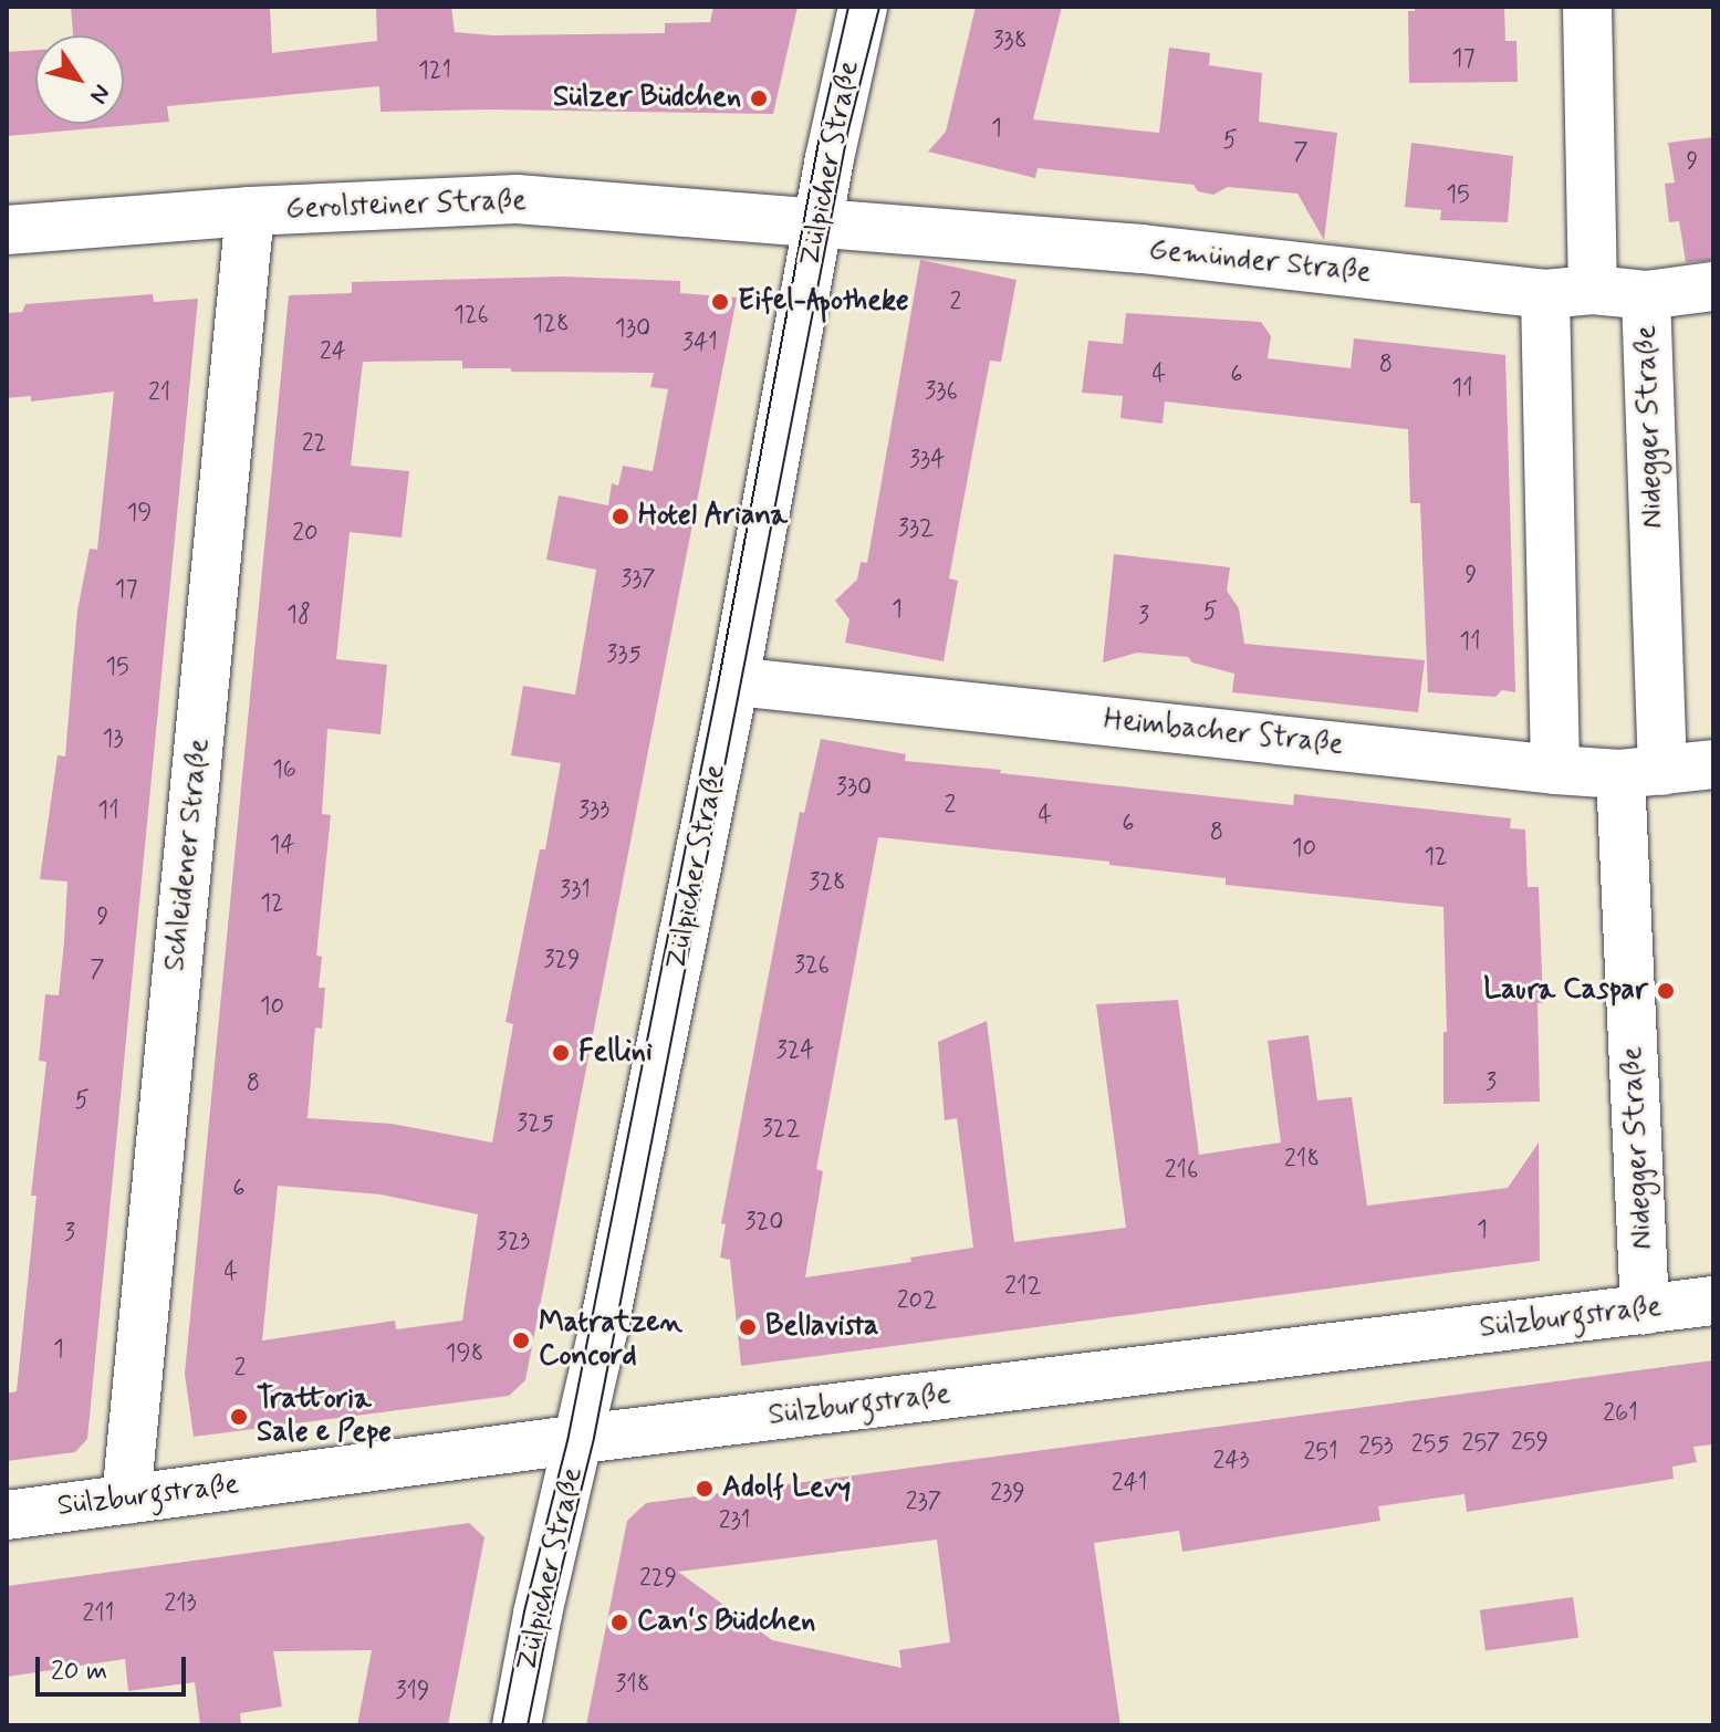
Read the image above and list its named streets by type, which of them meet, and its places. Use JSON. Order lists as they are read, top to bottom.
{
  "streets": {
    "street": [
      "Zülpicher Straße",
      "Gerolsteiner Straße",
      "Gemünder Straße",
      "Nidegger Straße",
      "Heimbacher Straße",
      "Schleidener Straße",
      "Sülzburgstraße"
    ]
  },
  "crossings": [
    ["Zülpicher Straße", "Gerolsteiner Straße"],
    ["Zülpicher Straße", "Gemünder Straße"],
    ["Zülpicher Straße", "Heimbacher Straße"],
    ["Zülpicher Straße", "Sülzburgstraße"],
    ["Gerolsteiner Straße", "Gemünder Straße"],
    ["Gerolsteiner Straße", "Schleidener Straße"],
    ["Gemünder Straße", "Nidegger Straße"],
    ["Nidegger Straße", "Heimbacher Straße"],
    ["Nidegger Straße", "Sülzburgstraße"],
    ["Schleidener Straße", "Sülzburgstraße"]
  ],
  "places": [
    "Sülzer Büdchen",
    "Eifel-Apotheke",
    "Hotel Ariana",
    "Laura Caspar",
    "Fellini",
    "Bellavista",
    "Matratzen Concord",
    "Trattoria Sale e Pepe",
    "Adolf Levy",
    "Can‘s Büdchen"
  ],
  "house_numbers": [
    "338",
    "17",
    "121",
    "1",
    "5",
    "7",
    "9",
    "15",
    "2",
    "126",
    "128",
    "130",
    "341",
    "24",
    "8",
    "4",
    "6",
    "11",
    "336",
    "21",
    "22",
    "334",
    "19",
    "332",
    "20",
    "9",
    "337",
    "17",
    "1",
    "5",
    "18",
    "3",
    "11",
    "335",
    "15",
    "13",
    "16",
    "330",
    "2",
    "11",
    "333",
    "4",
    "6",
    "8",
    "14",
    "10",
    "12",
    "328",
    "331",
    "12",
    "9",
    "329",
    "326",
    "7",
    "10",
    "324",
    "3",
    "8",
    "5",
    "325",
    "322",
    "218",
    "216",
    "6",
    "320",
    "1",
    "3",
    "323",
    "4",
    "212",
    "202",
    "1",
    "198",
    "2",
    "261",
    "259",
    "257",
    "255",
    "253",
    "251",
    "243",
    "241",
    "239",
    "237",
    "231",
    "229",
    "213",
    "211",
    "318",
    "319"
  ],
  "scale_bar": "20 m",
  "north": "bottom right"
}
